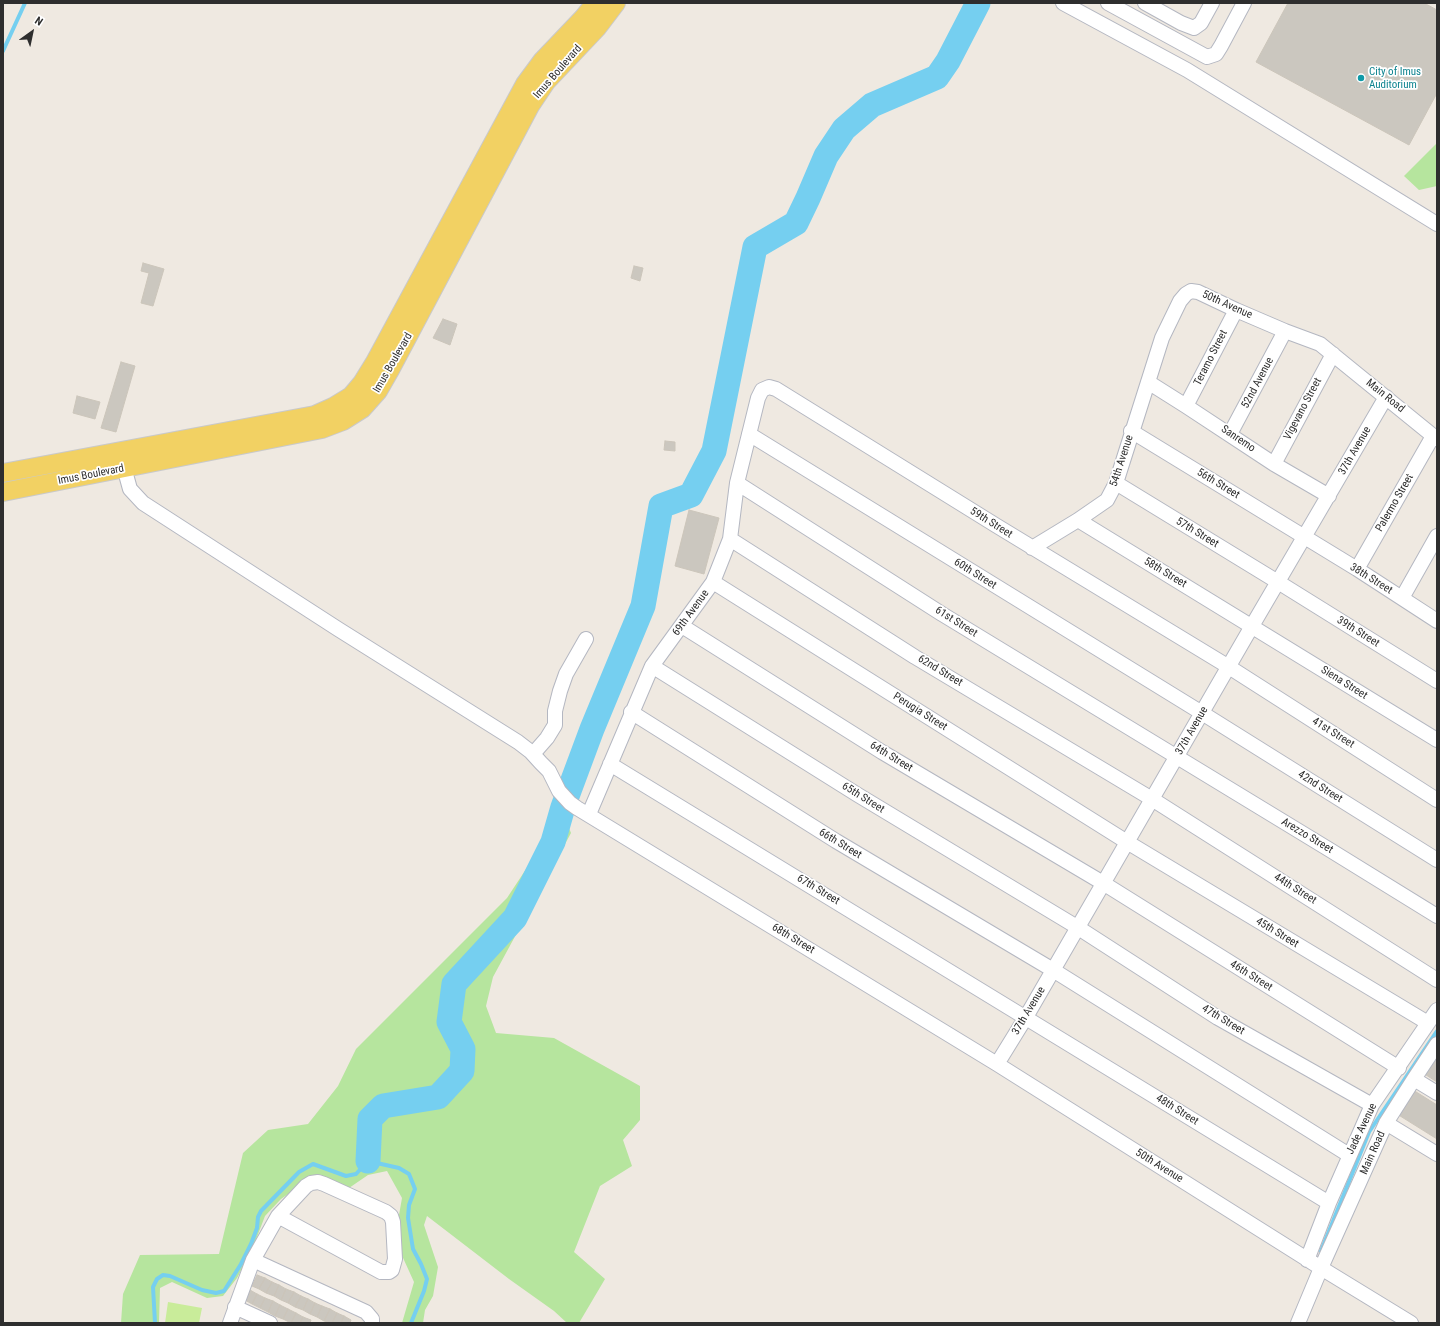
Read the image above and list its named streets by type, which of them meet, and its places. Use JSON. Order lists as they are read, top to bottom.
{
  "streets": {
    "main road": ["Imus Boulevard"],
    "street": [
      "50th Avenue",
      "Teramo Street",
      "52nd Avenue",
      "Main Road",
      "Vigevano Street",
      "Sanremo",
      "37th Avenue",
      "54th Avenue",
      "56th Street",
      "Palermo Street",
      "59th Street",
      "57th Street",
      "58th Street",
      "60th Street",
      "38th Street",
      "69th Avenue",
      "61st Street",
      "39th Street",
      "62nd Street",
      "Siena Street",
      "Perugia Street",
      "41st Street",
      "64th Street",
      "42nd Street",
      "65th Street",
      "Arezzo Street",
      "66th Street",
      "44th Street",
      "67th Street",
      "45th Street",
      "68th Street",
      "46th Street",
      "47th Street",
      "48th Street",
      "Jade Avenue"
    ]
  },
  "crossings": [
    ["Imus Boulevard", "68th Street"],
    ["50th Avenue", "Teramo Street"],
    ["50th Avenue", "52nd Avenue"],
    ["50th Avenue", "Main Road"],
    ["50th Avenue", "Vigevano Street"],
    ["50th Avenue", "Sanremo"],
    ["50th Avenue", "37th Avenue"],
    ["50th Avenue", "54th Avenue"],
    ["50th Avenue", "68th Street"],
    ["50th Avenue", "Jade Avenue"],
    ["Teramo Street", "Sanremo"],
    ["52nd Avenue", "Sanremo"],
    ["Main Road", "Vigevano Street"],
    ["Main Road", "37th Avenue"],
    ["Main Road", "Palermo Street"],
    ["Vigevano Street", "Sanremo"],
    ["Sanremo", "37th Avenue"],
    ["Sanremo", "54th Avenue"],
    ["37th Avenue", "56th Street"],
    ["37th Avenue", "59th Street"],
    ["37th Avenue", "57th Street"],
    ["37th Avenue", "58th Street"],
    ["37th Avenue", "60th Street"],
    ["37th Avenue", "38th Street"],
    ["37th Avenue", "61st Street"],
    ["37th Avenue", "39th Street"],
    ["37th Avenue", "62nd Street"],
    ["37th Avenue", "Siena Street"],
    ["37th Avenue", "Perugia Street"],
    ["37th Avenue", "41st Street"],
    ["37th Avenue", "64th Street"],
    ["37th Avenue", "42nd Street"],
    ["37th Avenue", "65th Street"],
    ["37th Avenue", "Arezzo Street"],
    ["37th Avenue", "66th Street"],
    ["37th Avenue", "44th Street"],
    ["37th Avenue", "67th Street"],
    ["37th Avenue", "45th Street"],
    ["37th Avenue", "68th Street"],
    ["37th Avenue", "46th Street"],
    ["37th Avenue", "47th Street"],
    ["37th Avenue", "48th Street"],
    ["54th Avenue", "56th Street"],
    ["54th Avenue", "59th Street"],
    ["54th Avenue", "57th Street"],
    ["54th Avenue", "58th Street"],
    ["56th Street", "38th Street"],
    ["Palermo Street", "38th Street"],
    ["59th Street", "69th Avenue"],
    ["59th Street", "41st Street"],
    ["57th Street", "39th Street"],
    ["58th Street", "Siena Street"],
    ["60th Street", "69th Avenue"],
    ["60th Street", "42nd Street"],
    ["69th Avenue", "61st Street"],
    ["69th Avenue", "62nd Street"],
    ["69th Avenue", "Perugia Street"],
    ["69th Avenue", "64th Street"],
    ["69th Avenue", "65th Street"],
    ["69th Avenue", "66th Street"],
    ["69th Avenue", "67th Street"],
    ["69th Avenue", "68th Street"],
    ["61st Street", "Arezzo Street"],
    ["62nd Street", "44th Street"],
    ["Perugia Street", "45th Street"],
    ["64th Street", "46th Street"],
    ["65th Street", "47th Street"],
    ["67th Street", "48th Street"],
    ["45th Street", "Jade Avenue"],
    ["46th Street", "Jade Avenue"],
    ["47th Street", "Jade Avenue"],
    ["48th Street", "Jade Avenue"]
  ],
  "places": ["City of Imus Auditorium"],
  "north": "top right"
}
